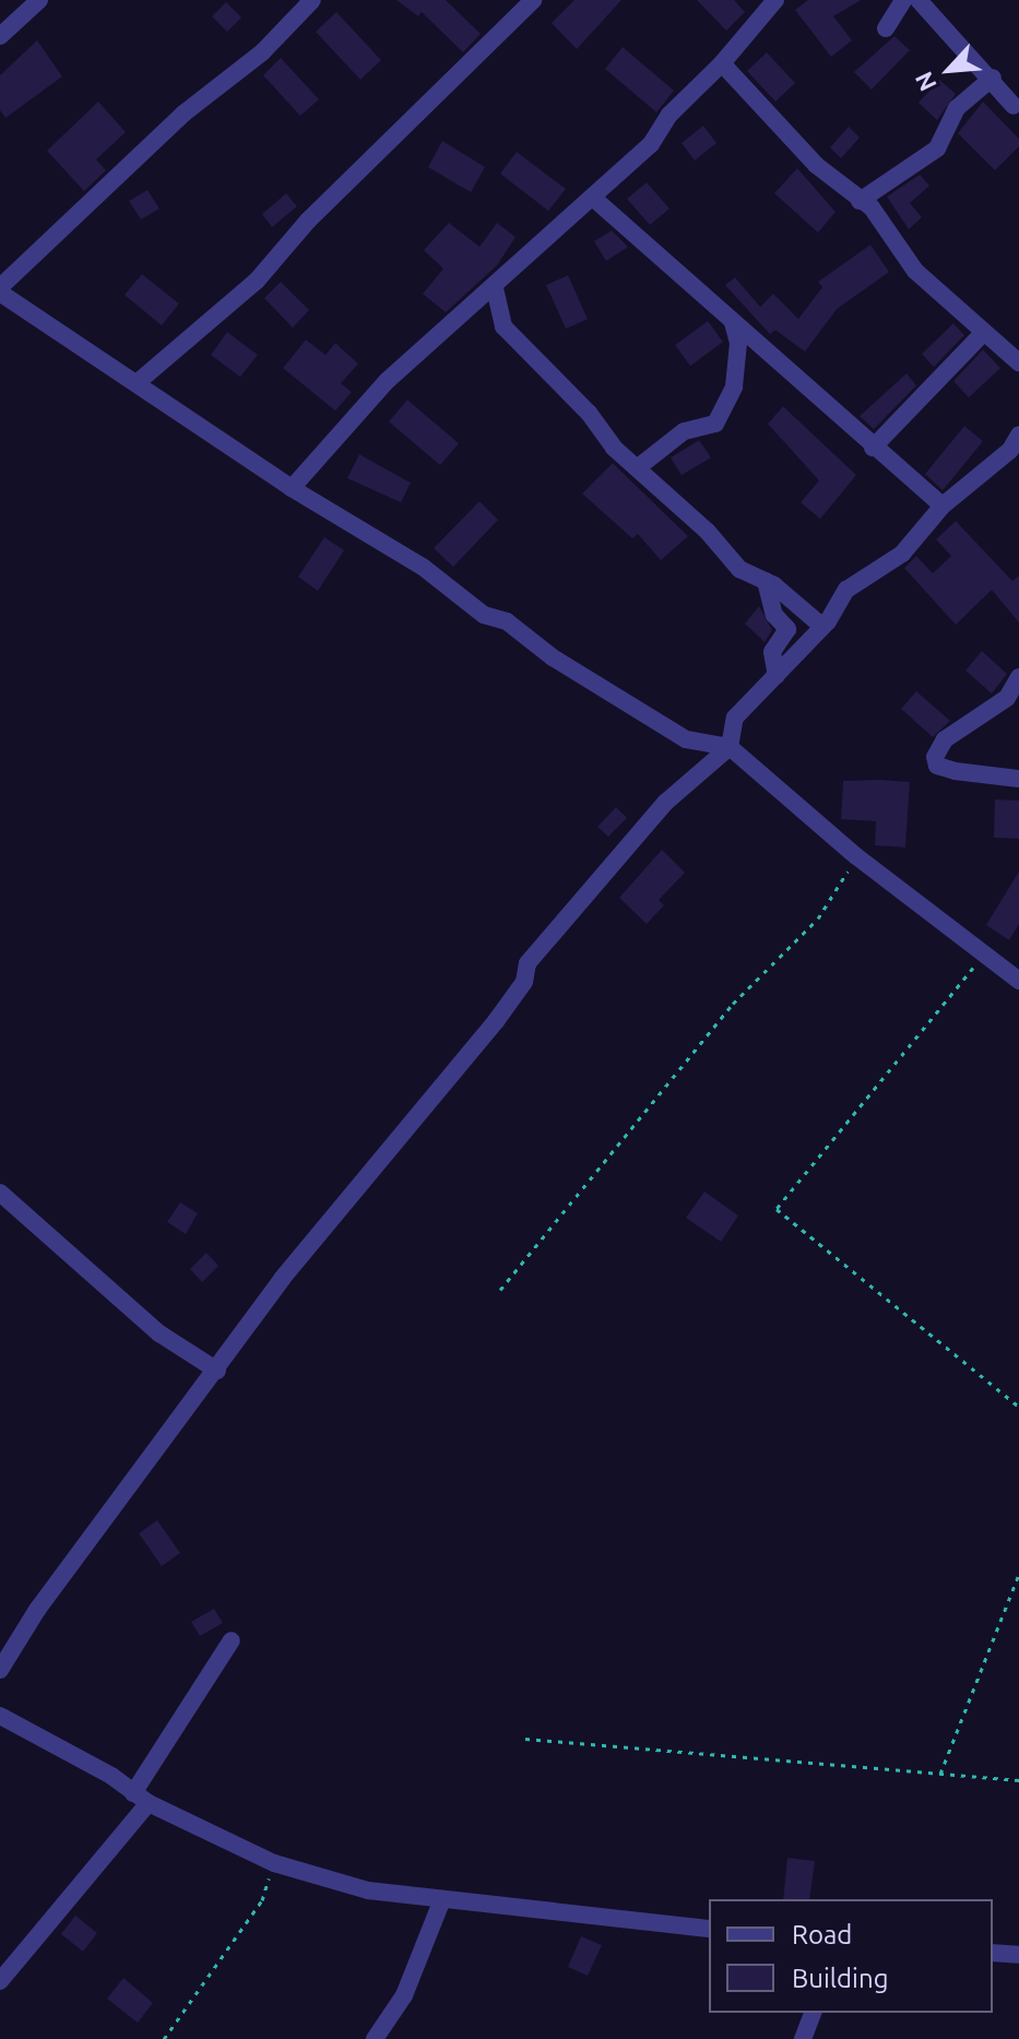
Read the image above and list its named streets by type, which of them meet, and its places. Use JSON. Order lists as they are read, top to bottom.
{
  "legend": ["Road", "Building"],
  "north": "bottom left"
}
